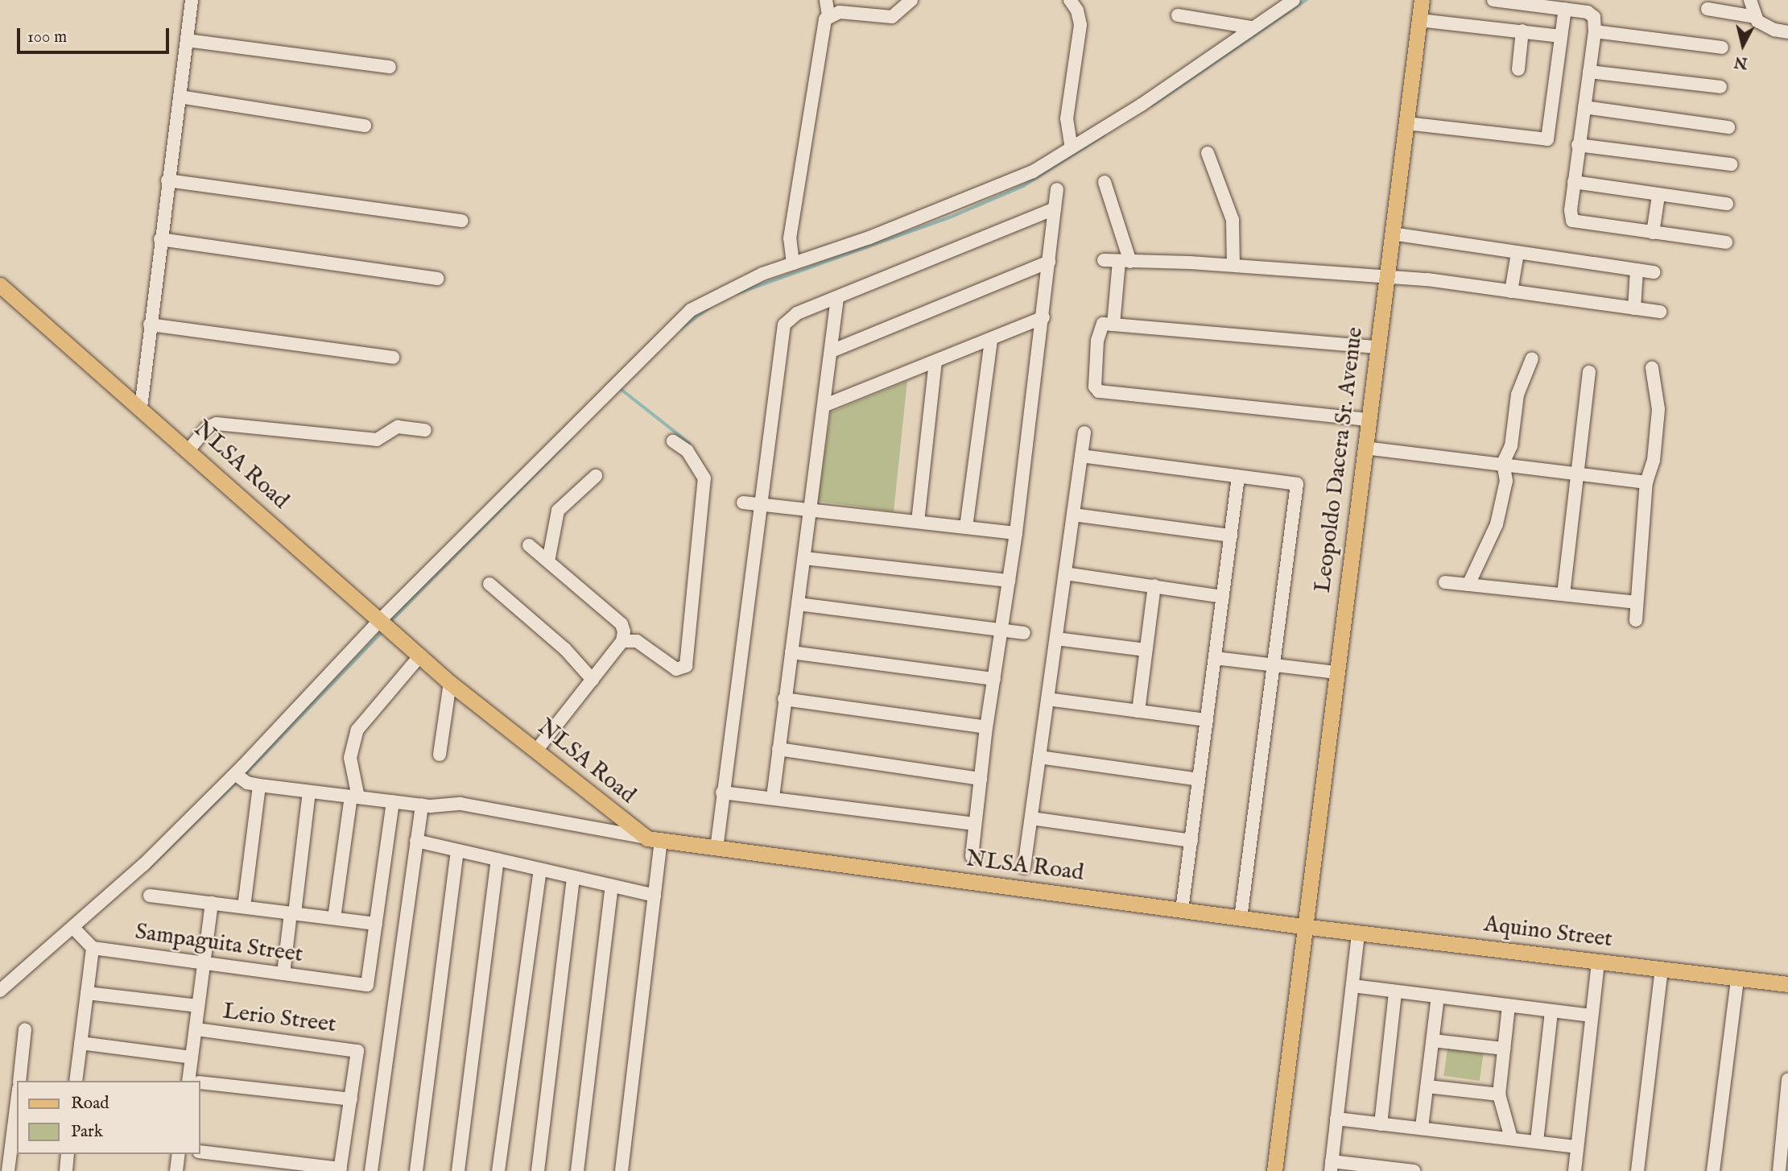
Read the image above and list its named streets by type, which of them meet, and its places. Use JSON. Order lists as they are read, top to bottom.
{
  "streets": {
    "main road": ["Leopoldo Dacera Sr. Avenue", "NLSA Road", "Aquino Street"],
    "street": ["Sampaguita Street", "Lerio Street"]
  },
  "crossings": [
    ["Leopoldo Dacera Sr. Avenue", "NLSA Road"],
    ["Leopoldo Dacera Sr. Avenue", "Aquino Street"],
    ["NLSA Road", "Aquino Street"]
  ],
  "legend": ["Road", "Park"],
  "scale_bar": "100 m",
  "north": "bottom"
}
